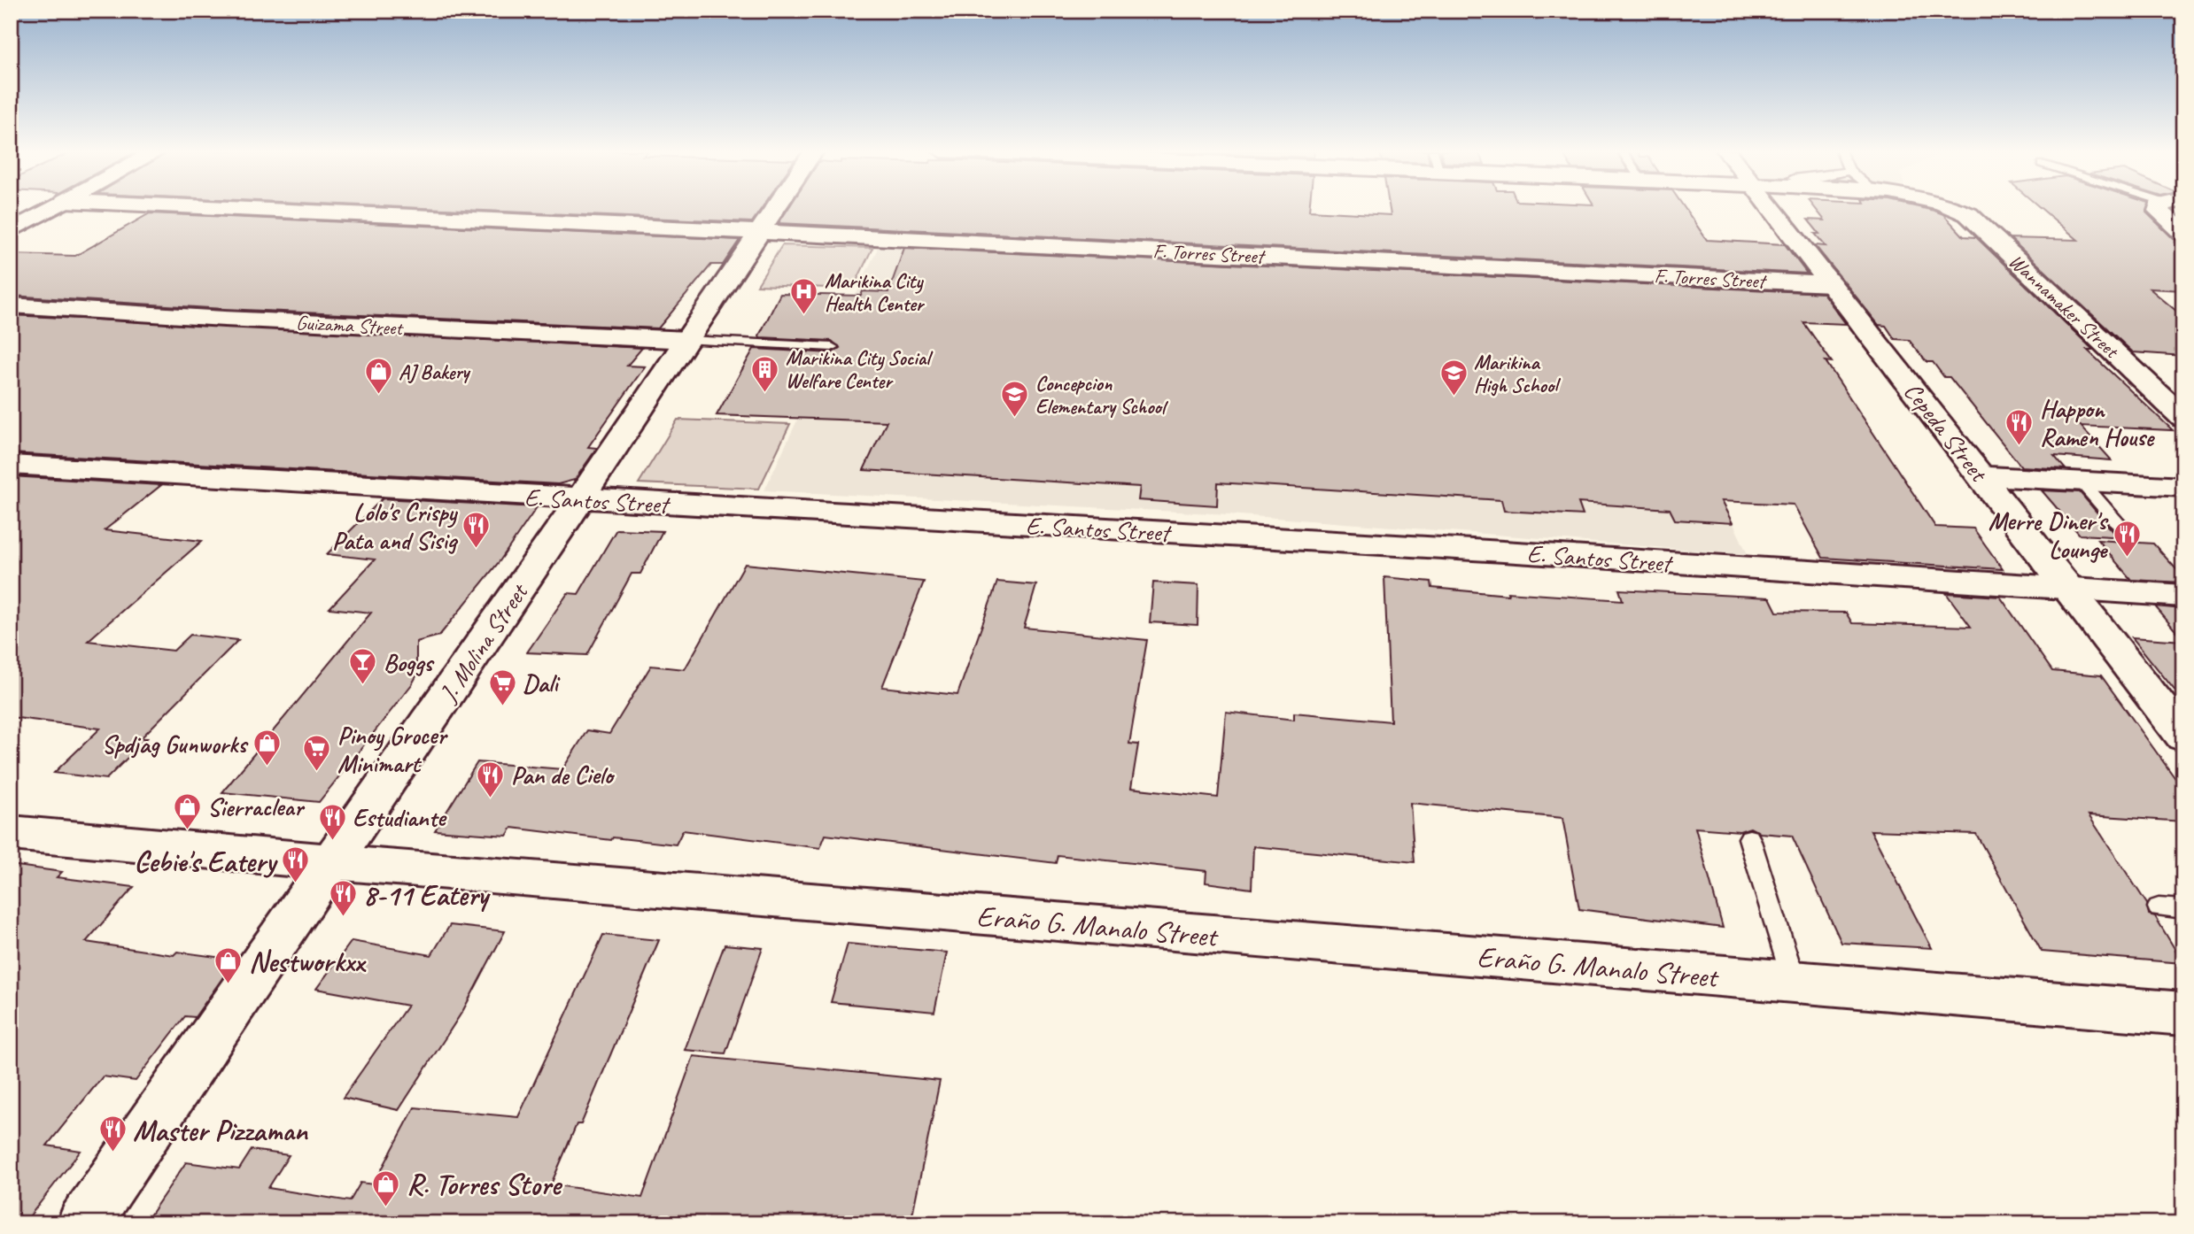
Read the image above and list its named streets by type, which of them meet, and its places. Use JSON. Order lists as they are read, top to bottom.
{
  "streets": {
    "street": [
      "F. Torres Street",
      "Wannamaker Street",
      "Guizama Street",
      "Cepeda Street",
      "E. Santos Street",
      "J. Molina Street",
      "Eraño G. Manalo Street"
    ]
  },
  "crossings": [
    ["F. Torres Street", "Cepeda Street"],
    ["F. Torres Street", "J. Molina Street"],
    ["Guizama Street", "J. Molina Street"],
    ["Cepeda Street", "E. Santos Street"],
    ["E. Santos Street", "J. Molina Street"],
    ["J. Molina Street", "Eraño G. Manalo Street"]
  ],
  "places": {
    "hospital": ["Marikina City Health Center"],
    "building": ["Marikina City Social Welfare Center"],
    "shop": [
      "AJ Bakery",
      "Spdjag Gunworks",
      "Sierraclear",
      "Nestworkxx",
      "R. Torres Store"
    ],
    "school or university": ["Marikina High School", "Concepcion Elementary School"],
    "restaurant": [
      "Happon Ramen House",
      "Lolo's Crispy Pata and Sisig",
      "Merre Diner's Lounge",
      "Pan de Cielo",
      "Estudiante",
      "Cebie's Eatery",
      "8-11 Eatery",
      "Master Pizzaman"
    ],
    "bar": ["Boggs"],
    "supermarket": ["Dali", "Pinoy Grocer Minimart"]
  }
}
